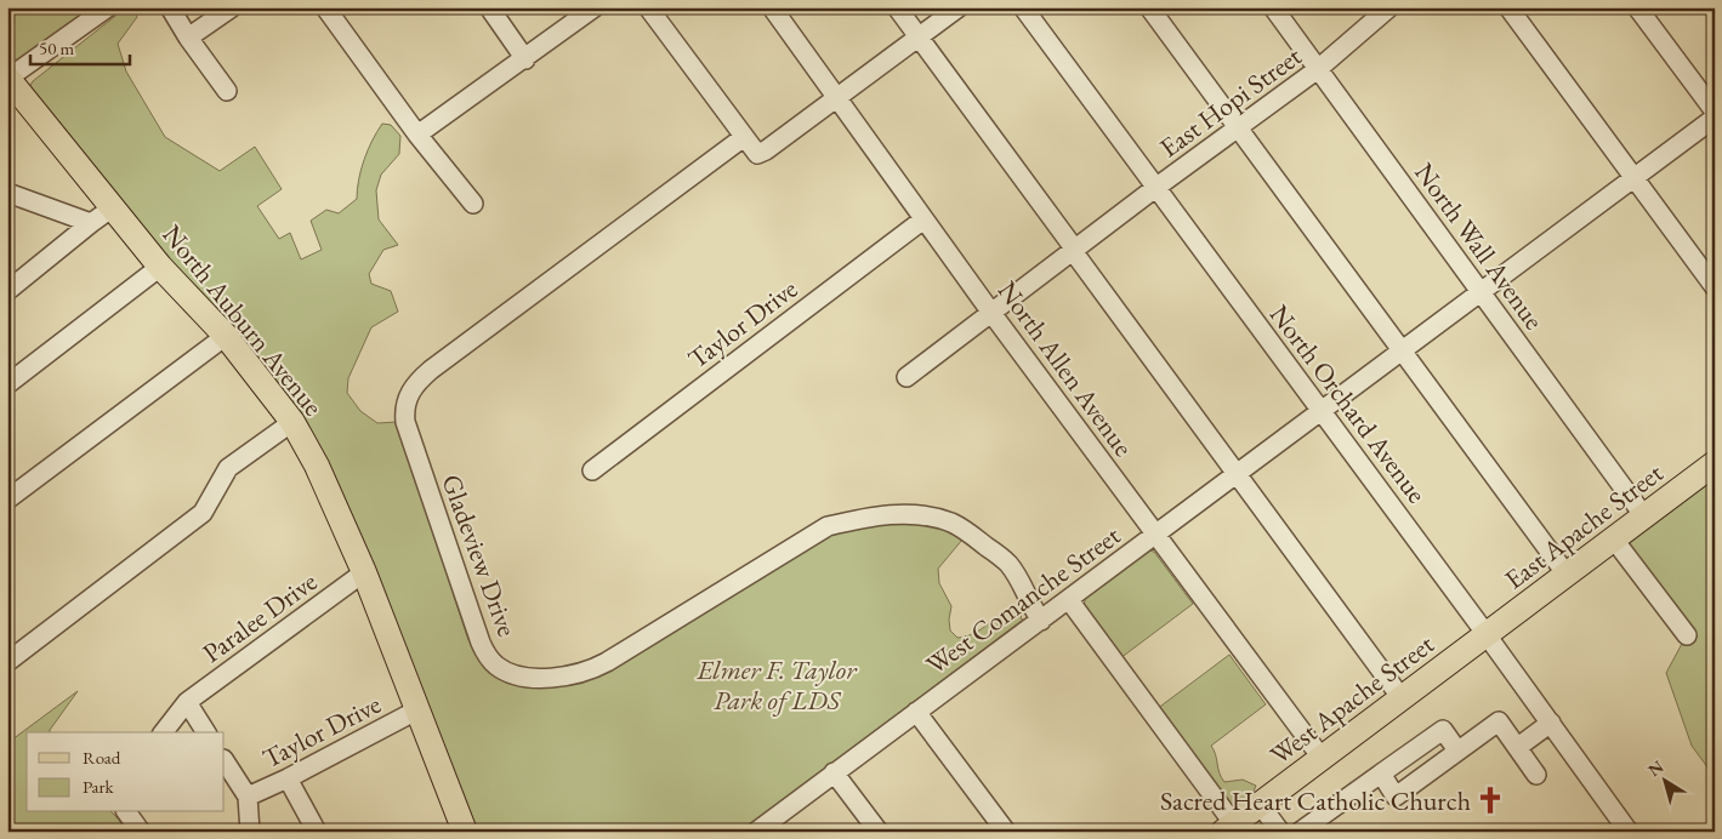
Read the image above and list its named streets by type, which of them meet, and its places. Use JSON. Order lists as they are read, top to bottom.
{
  "streets": {
    "main road": ["North Auburn Avenue", "East Apache Street", "West Apache Street"],
    "street": [
      "East Hopi Street",
      "North Wall Avenue",
      "Taylor Drive",
      "North Allen Avenue",
      "North Orchard Avenue",
      "Gladeview Drive",
      "West Comanche Street",
      "Paralee Drive"
    ]
  },
  "crossings": [
    ["East Hopi Street", "North Wall Avenue"],
    ["East Hopi Street", "North Allen Avenue"],
    ["East Hopi Street", "North Orchard Avenue"],
    ["North Wall Avenue", "East Apache Street"],
    ["North Wall Avenue", "West Comanche Street"],
    ["North Auburn Avenue", "Taylor Drive"],
    ["North Auburn Avenue", "Paralee Drive"],
    ["Taylor Drive", "North Allen Avenue"],
    ["North Allen Avenue", "West Comanche Street"],
    ["North Allen Avenue", "West Apache Street"],
    ["North Orchard Avenue", "East Apache Street"],
    ["North Orchard Avenue", "West Comanche Street"],
    ["North Orchard Avenue", "West Apache Street"],
    ["East Apache Street", "West Apache Street"],
    ["Gladeview Drive", "West Comanche Street"]
  ],
  "parks": ["Elmer F. Taylor Park of LDS"],
  "places": {
    "church": ["Sacred Heart Catholic Church"]
  },
  "legend": ["Road", "Park"],
  "scale_bar": "50 m",
  "north": "top left"
}
